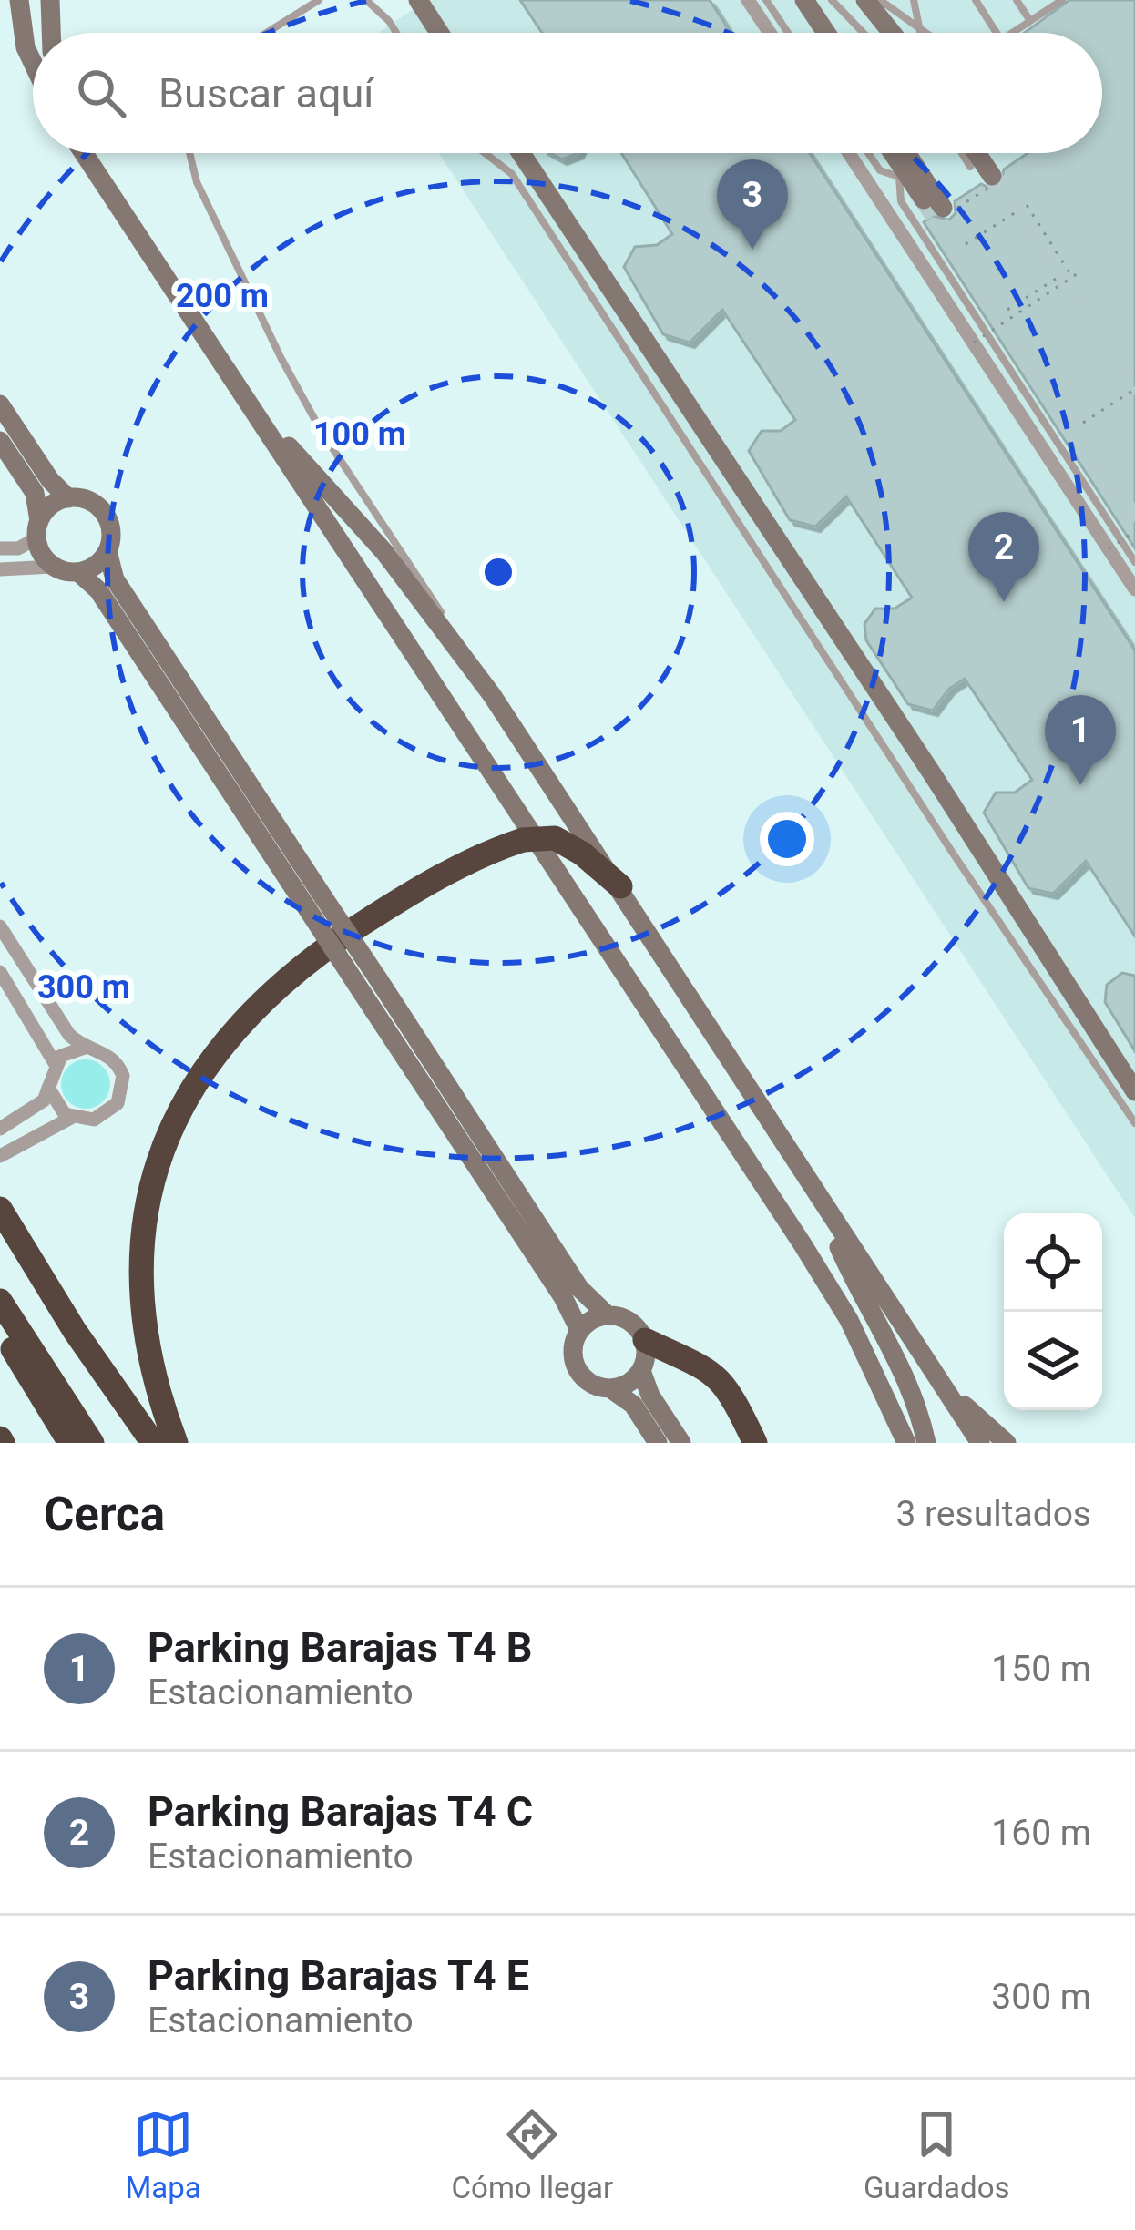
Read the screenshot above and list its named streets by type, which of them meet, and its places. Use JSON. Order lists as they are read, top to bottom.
{
  "page": {
    "search": "Buscar aquí",
    "pins": ["3", "2", "1"],
    "heading": ["Cerca", "3 resultados"],
    "list": [
      {
        "mark": "1",
        "name": "Parking Barajas T4 B",
        "note": "Estacionamiento",
        "value": "150 m"
      },
      {
        "mark": "2",
        "name": "Parking Barajas T4 C",
        "note": "Estacionamiento",
        "value": "160 m"
      },
      {
        "mark": "3",
        "name": "Parking Barajas T4 E",
        "note": "Estacionamiento",
        "value": "300 m"
      }
    ],
    "nav": ["Mapa", "Cómo llegar", "Guardados"]
  },
  "rings": ["200 m", "100 m", "300 m"]
}
